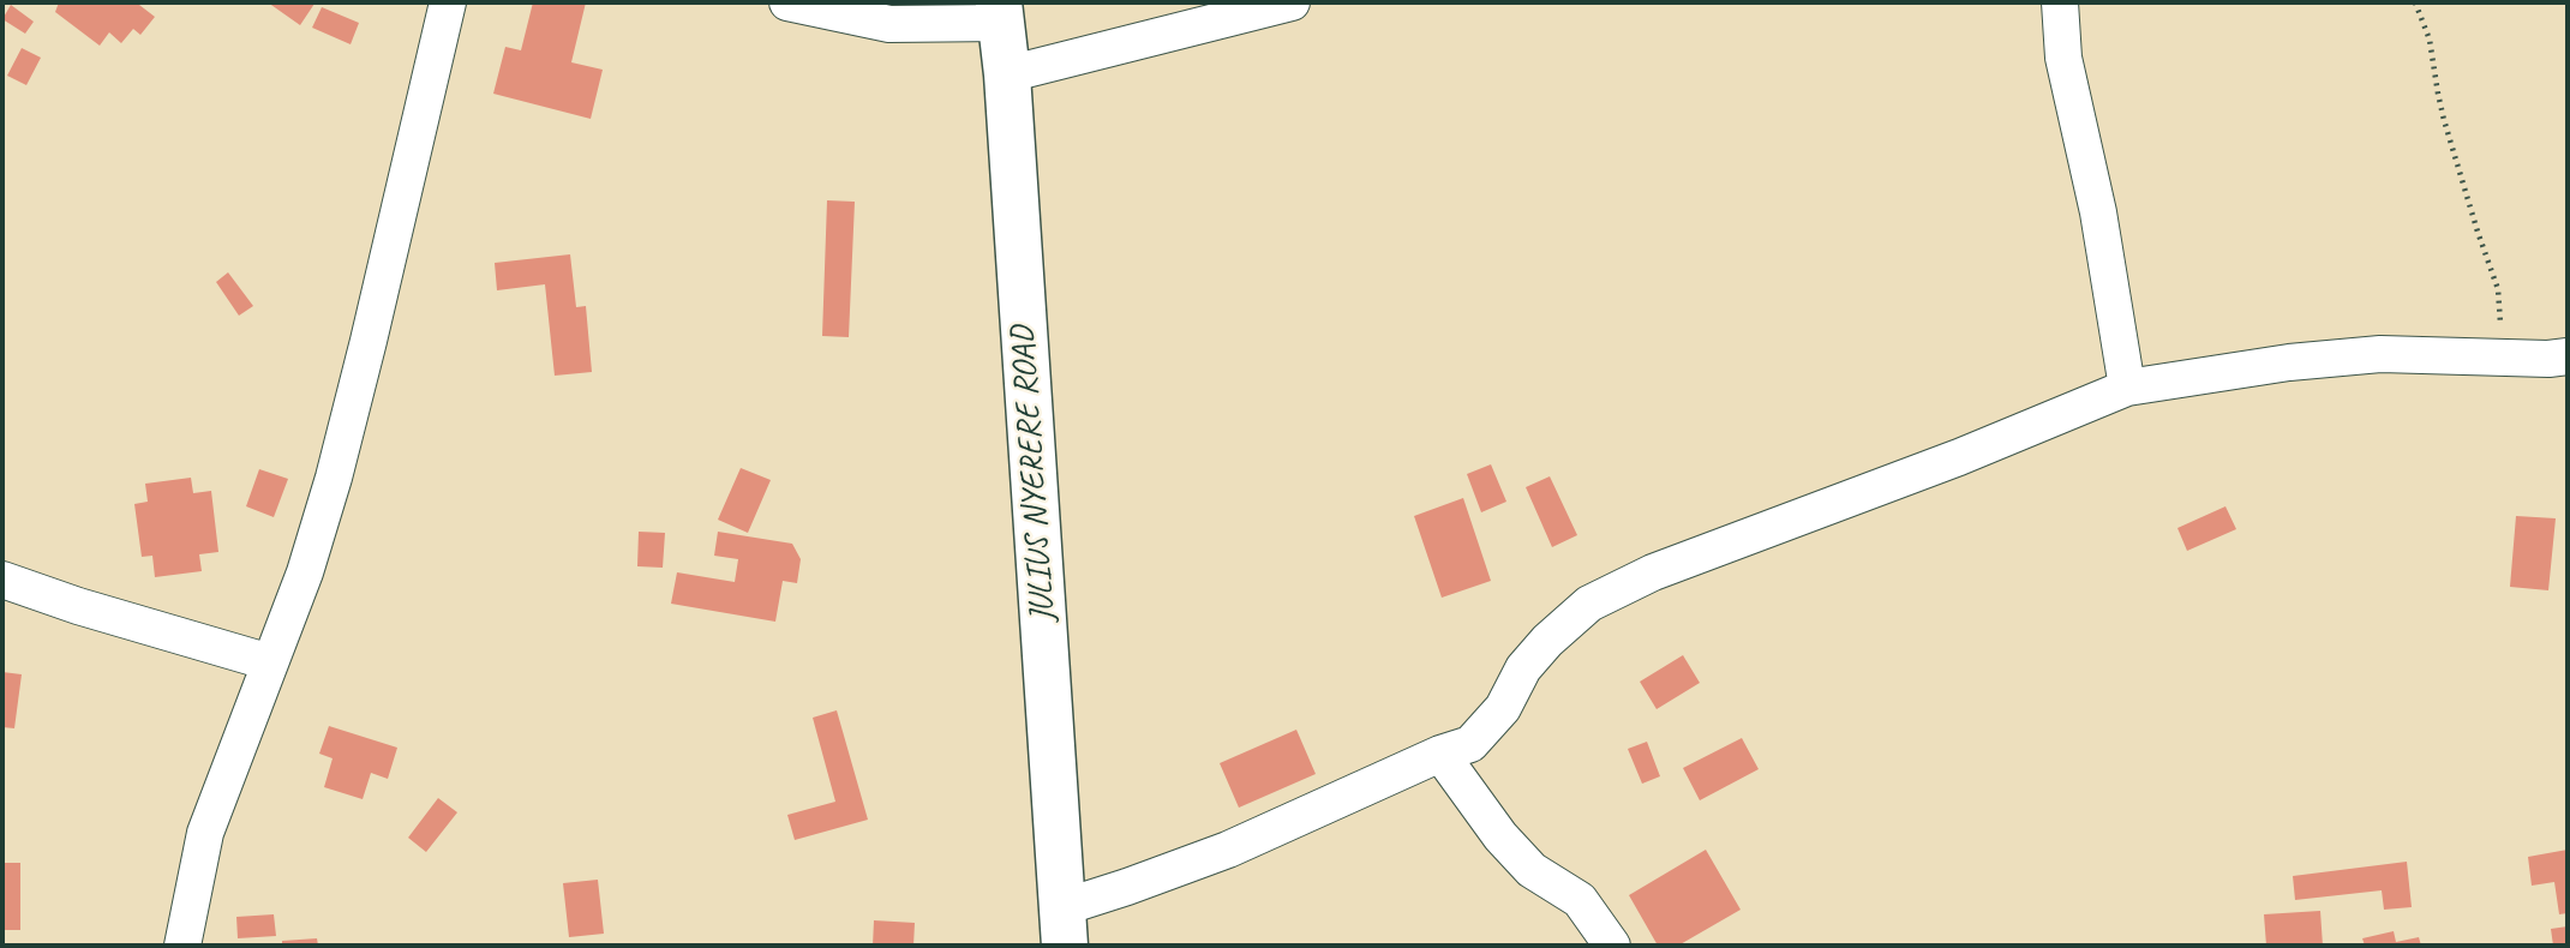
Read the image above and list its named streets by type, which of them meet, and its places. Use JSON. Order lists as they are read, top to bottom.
{
  "streets": {
    "highway": ["JULIUS NYERERE ROAD"]
  }
}
